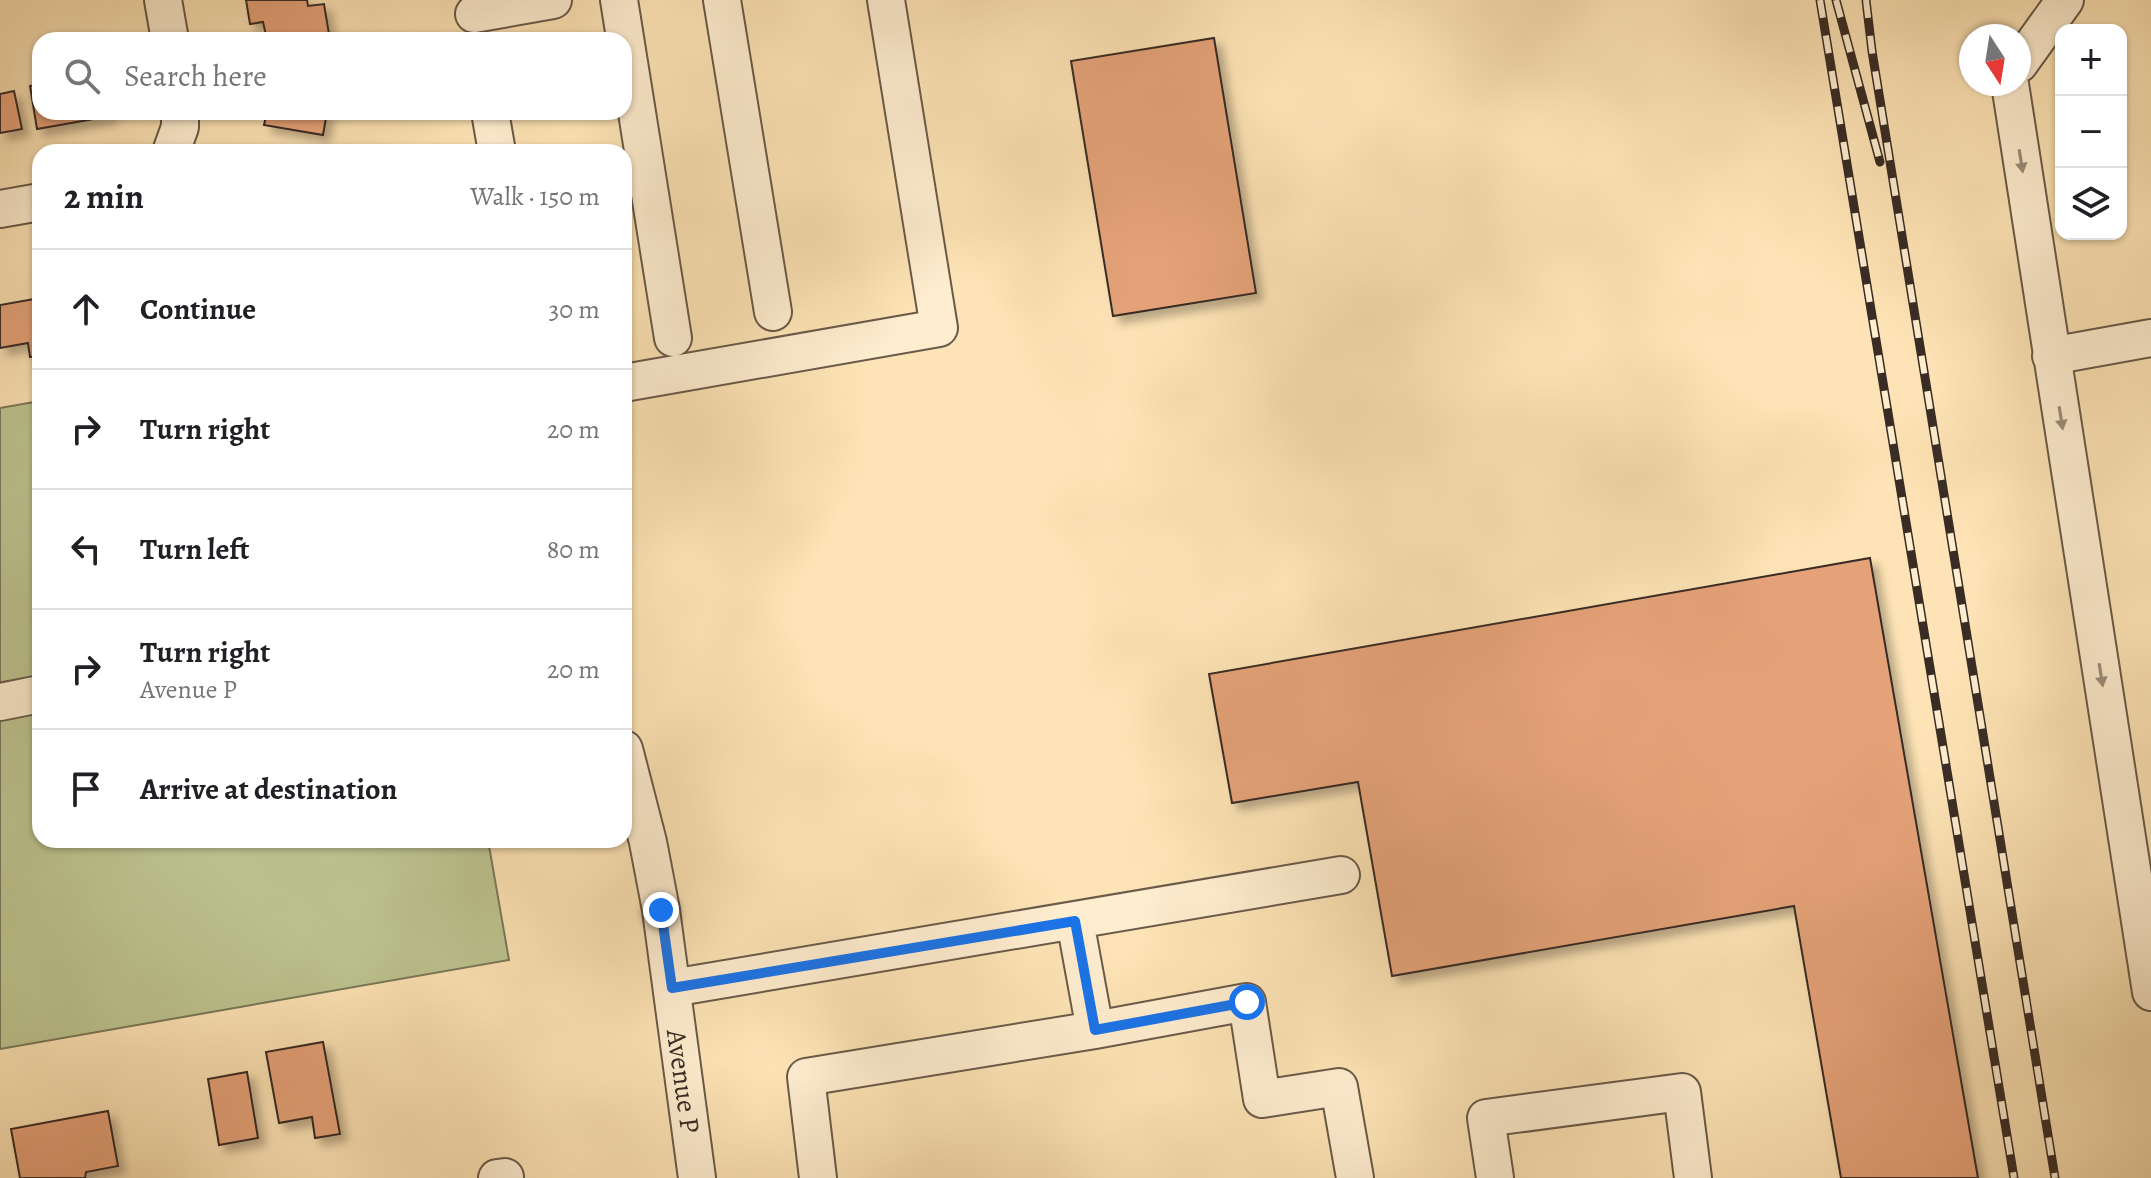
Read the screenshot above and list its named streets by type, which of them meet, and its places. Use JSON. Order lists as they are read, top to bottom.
{
  "streets": {
    "street": ["Avenue P"]
  },
  "north": "bottom",
  "page": {
    "map_buttons": ["+", "−"],
    "search": "Search here",
    "heading": ["2 min", "Walk · 150 m"],
    "list": [
      ["Continue", "30 m"],
      ["Turn right", "20 m"],
      ["Turn left", "80 m"],
      ["Turn right", "Avenue P", "20 m"],
      "Arrive at destination"
    ]
  }
}
